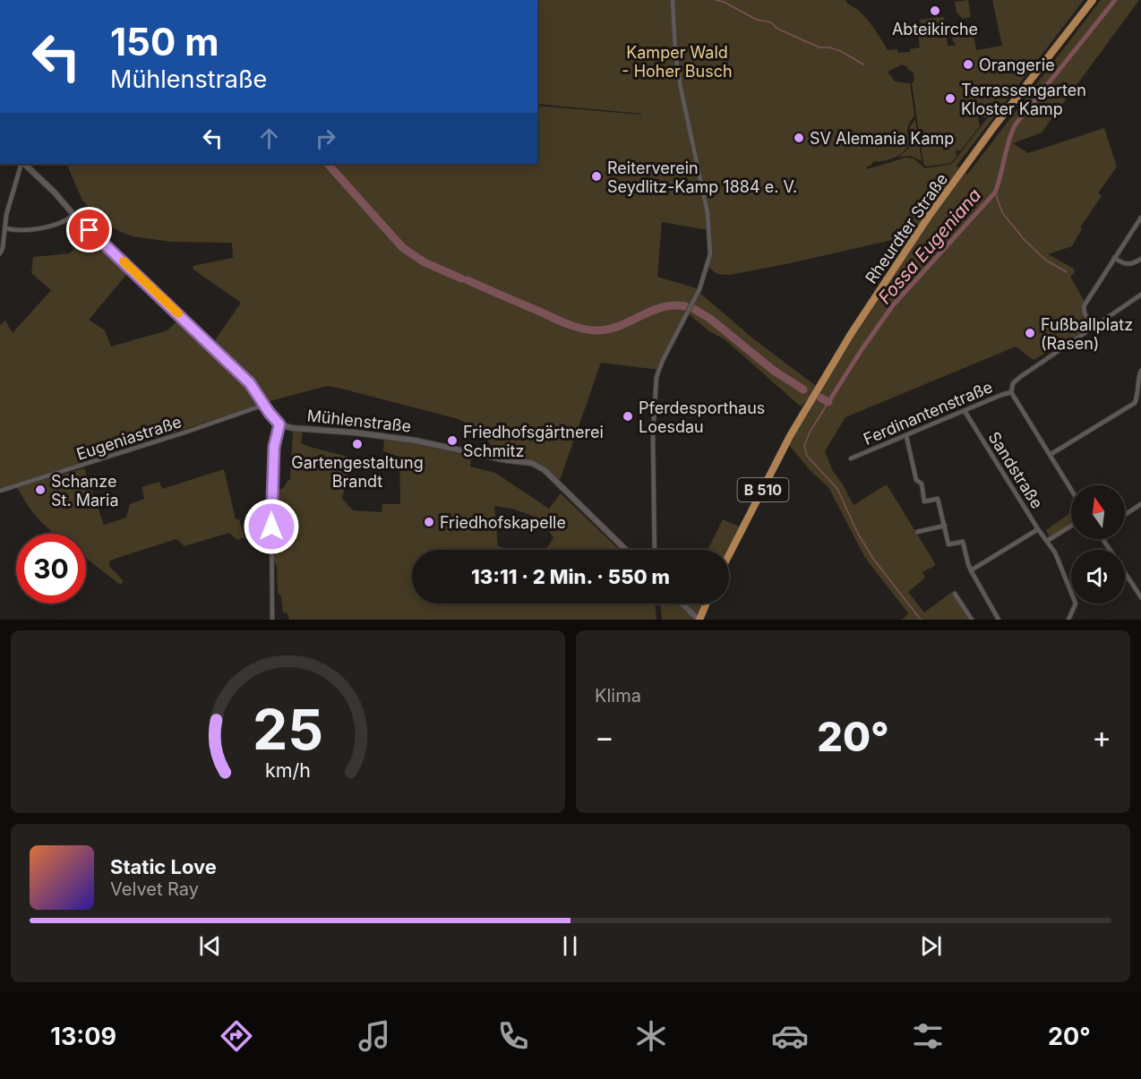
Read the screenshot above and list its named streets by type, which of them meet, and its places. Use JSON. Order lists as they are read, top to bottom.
{
  "streets": {
    "main road": ["Rheurdter Straße", "B 510"],
    "street": [
      "Ferdinantenstraße",
      "Mühlenstraße",
      "Eugeniastraße",
      "Sandstraße"
    ]
  },
  "crossings": [
    ["Ferdinantenstraße", "Sandstraße"]
  ],
  "water": ["Fossa Eugeniana"],
  "parks": ["Kamper Wald - Hoher Busch"],
  "places": [
    "Abteikirche",
    "Orangerie",
    "Terrassengarten Kloster Kamp",
    "SV Alemania Kamp",
    "Reiterverein Seydlitz-Kamp 1884 e. V.",
    "Fußballplatz (Rasen)",
    "Pferdesporthaus Loesdau",
    "Friedhofsgärtnerei Schmitz",
    "Gartengestaltung Brandt",
    "Schanze St. Maria",
    "Friedhofskapelle"
  ],
  "north": "top",
  "page": {
    "turn": ["150 m", "Mühlenstraße"],
    "limit": "30",
    "trip": "13:11 · 2 Min. · 550 m",
    "tile": "Klima",
    "heat": ["−", "20°", "+"],
    "song": ["Static Love", "Velvet Ray"],
    "tabs": ["13:09", "20°"],
    "gauge": ["25", "km/h"]
  }
}
